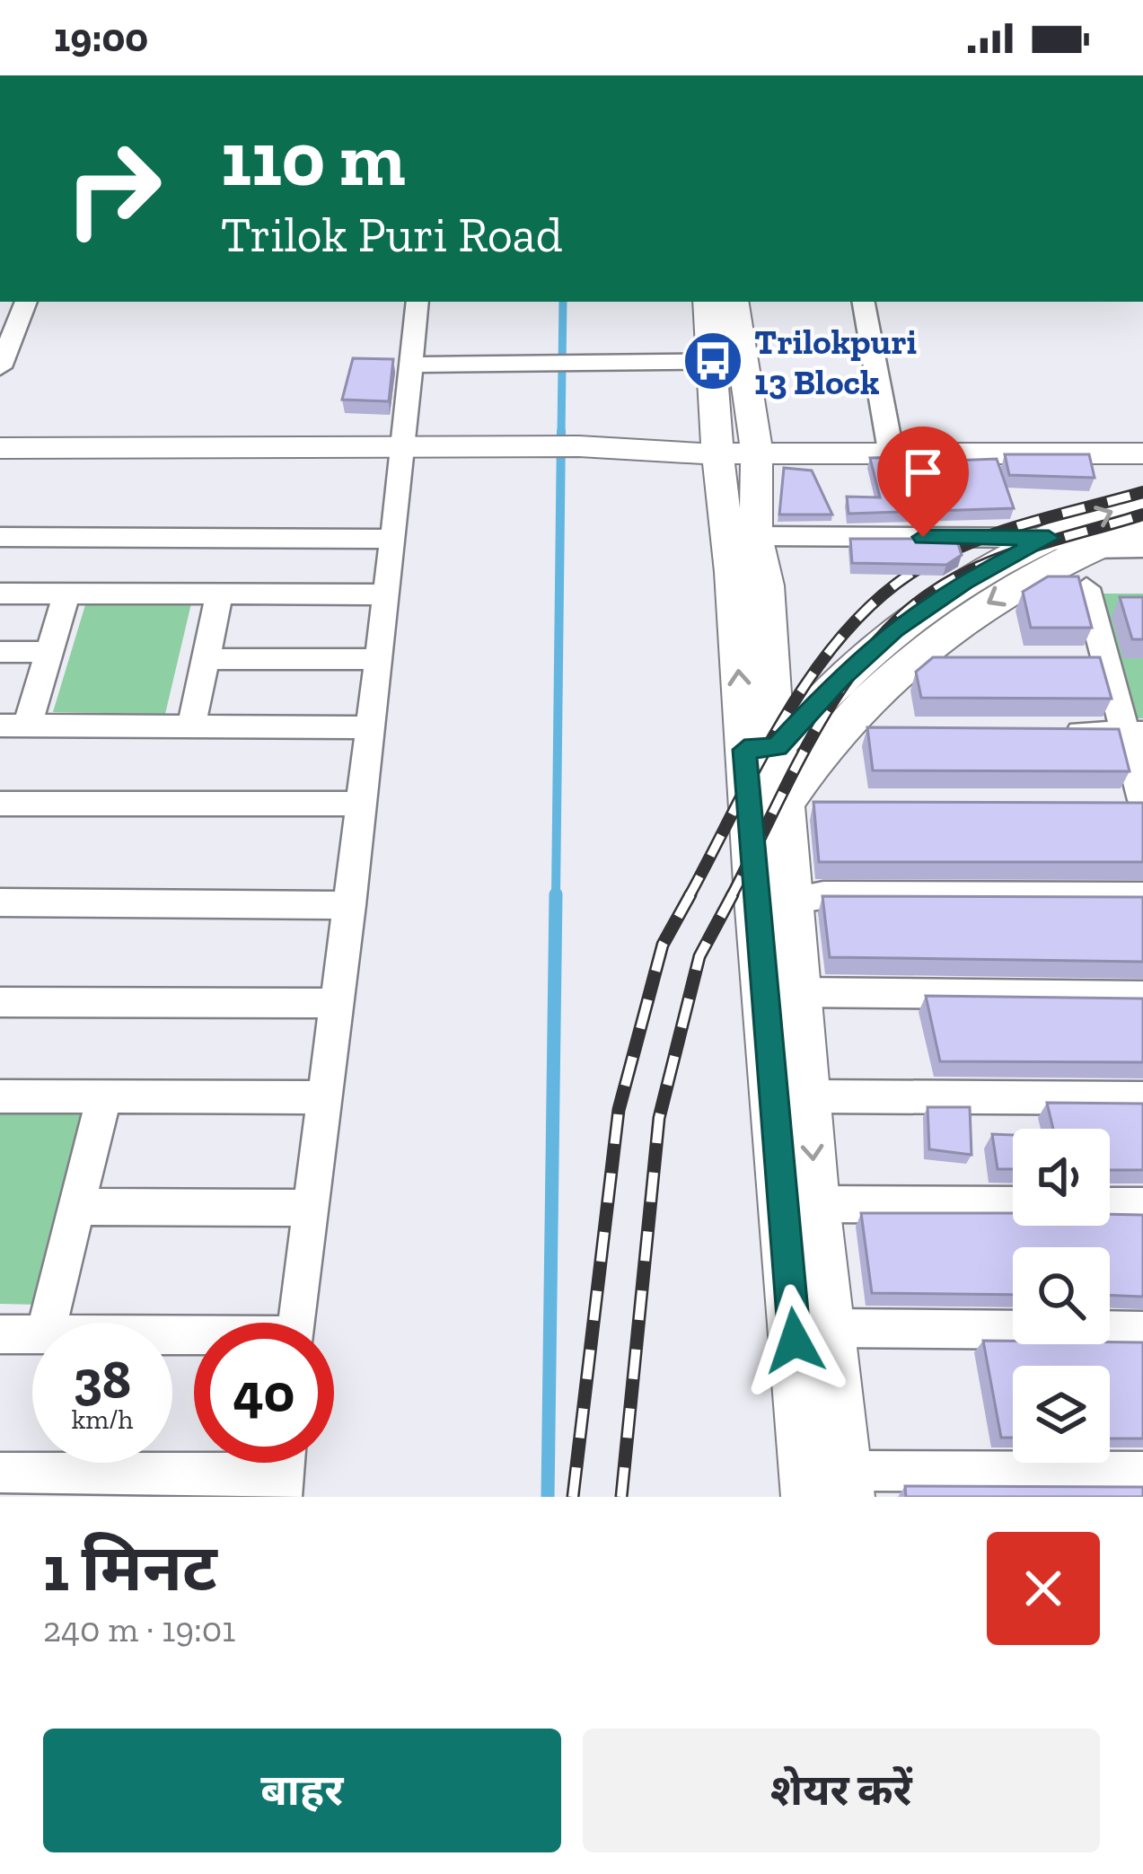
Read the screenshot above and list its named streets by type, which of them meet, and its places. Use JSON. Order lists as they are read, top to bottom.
{
  "places": {
    "bus stop": ["Trilokpuri 13 Block"]
  },
  "page": {
    "status": "19:00",
    "turn": ["110 m", "Trilok Puri Road"],
    "speed": "38 km/h",
    "limit": "40",
    "heading": ["1 मिनट", "240 m · 19:01"],
    "buttons": ["बाहर", "शेयर करें"]
  }
}
